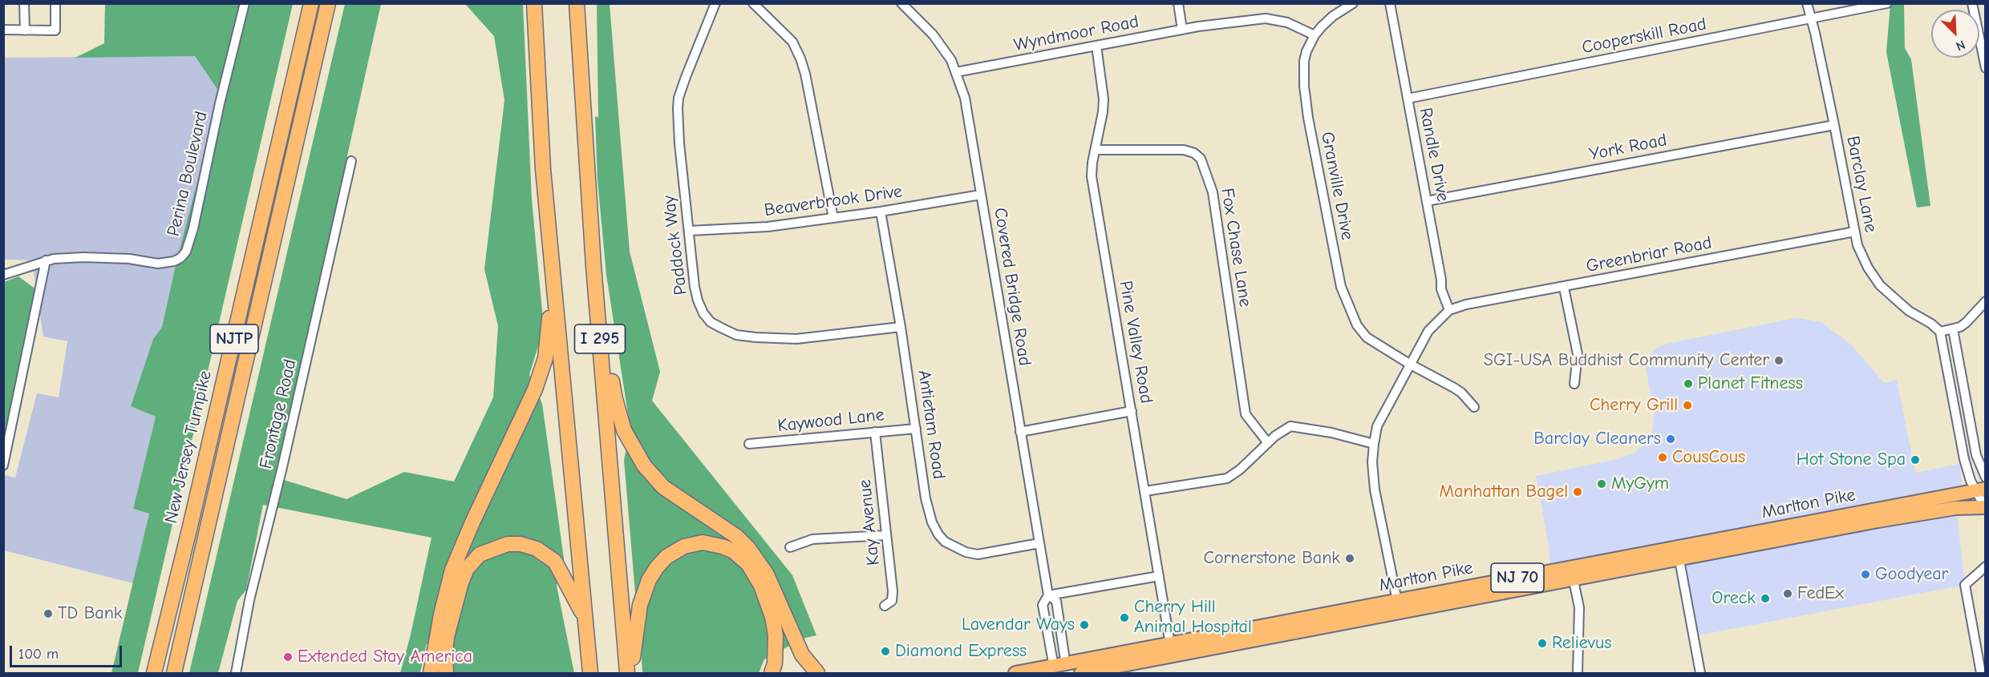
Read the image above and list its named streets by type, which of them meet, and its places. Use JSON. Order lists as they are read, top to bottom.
{
  "streets": {
    "highway": [
      "NJTP",
      "I 295",
      "New Jersey Turnpike",
      "Marlton Pike",
      "NJ 70"
    ],
    "street": [
      "Wyndmoor Road",
      "Cooperskill Road",
      "York Road",
      "Randle Drive",
      "Perina Boulevard",
      "Barclay Lane",
      "Granville Drive",
      "Beaverbrook Drive",
      "Paddock Way",
      "Fox Chase Lane",
      "Greenbriar Road",
      "Covered Bridge Road",
      "Pine Valley Road",
      "Frontage Road",
      "Kaywood Lane",
      "Antietam Road",
      "Kay Avenue"
    ]
  },
  "crossings": [
    ["Wyndmoor Road", "Granville Drive"],
    ["Wyndmoor Road", "Covered Bridge Road"],
    ["Wyndmoor Road", "Pine Valley Road"],
    ["Cooperskill Road", "Randle Drive"],
    ["Cooperskill Road", "Barclay Lane"],
    ["York Road", "Randle Drive"],
    ["York Road", "Barclay Lane"],
    ["Randle Drive", "Greenbriar Road"],
    ["Barclay Lane", "Greenbriar Road"],
    ["Beaverbrook Drive", "Paddock Way"],
    ["Beaverbrook Drive", "Covered Bridge Road"],
    ["Beaverbrook Drive", "Antietam Road"],
    ["Paddock Way", "Antietam Road"],
    ["Fox Chase Lane", "Pine Valley Road"],
    ["Covered Bridge Road", "Antietam Road"],
    ["Covered Bridge Road", "Marlton Pike"],
    ["Pine Valley Road", "Marlton Pike"],
    ["Kaywood Lane", "Antietam Road"],
    ["Kaywood Lane", "Kay Avenue"]
  ],
  "places": [
    "SGI-USA Buddhist Community Center",
    "Planet Fitness",
    "Cherry Grill",
    "Barclay Cleaners",
    "CousCous",
    "Hot Stone Spa",
    "MyGym",
    "Manhattan Bagel",
    "Cornerstone Bank",
    "Goodyear",
    "FedEx",
    "Oreck",
    "TD Bank",
    "Cherry Hill Animal Hospital",
    "Lavendar Ways",
    "Relievus",
    "Diamond Express",
    "Extended Stay America"
  ],
  "scale_bar": "100 m",
  "north": "bottom right"
}
